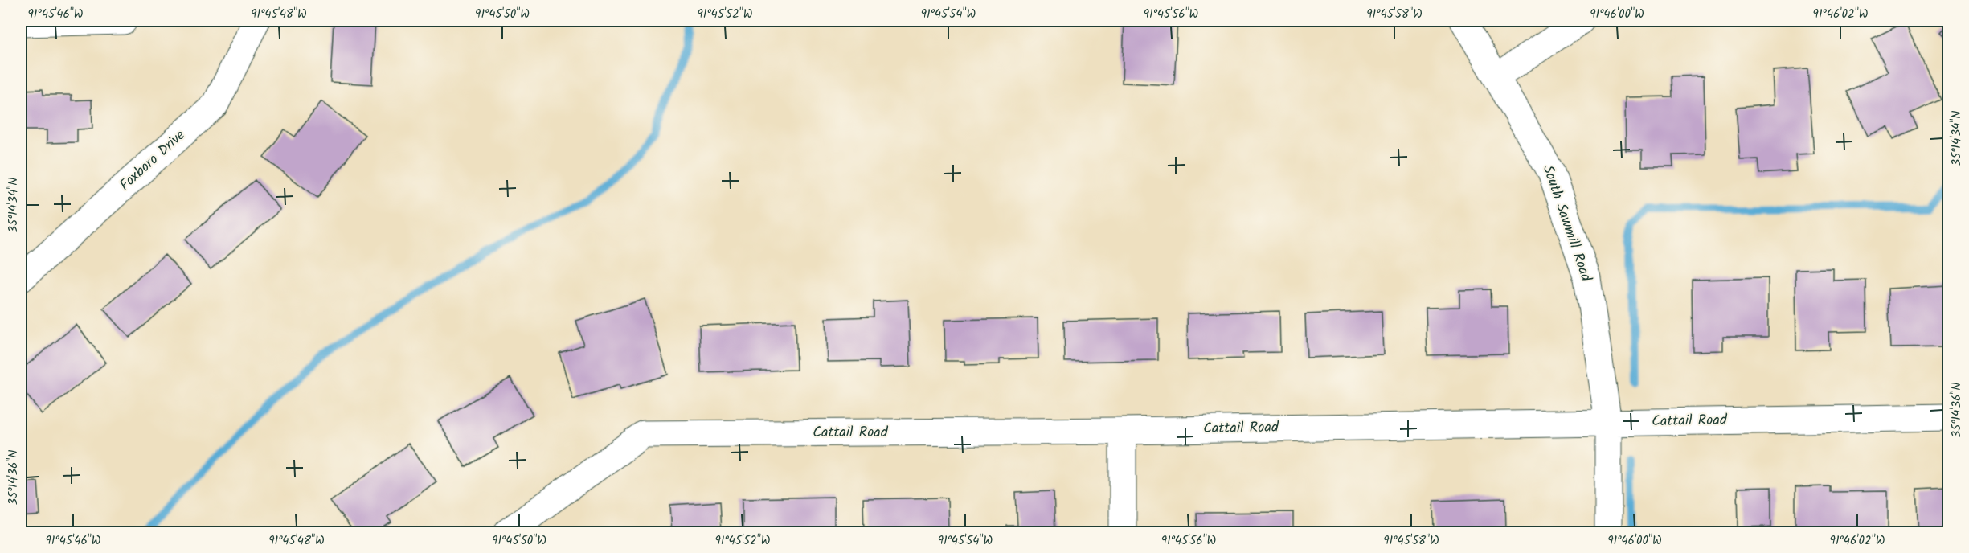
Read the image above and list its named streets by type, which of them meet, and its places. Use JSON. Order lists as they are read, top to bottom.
{
  "streets": {
    "street": ["Foxboro Drive", "South Sawmill Road", "Cattail Road"]
  },
  "crossings": [
    ["South Sawmill Road", "Cattail Road"]
  ],
  "coordinates": [
    "91°45'46\"W",
    "91°45'48\"W",
    "91°45'50\"W",
    "91°45'52\"W",
    "91°45'54\"W",
    "91°45'56\"W",
    "91°45'58\"W",
    "91°46'00\"W",
    "91°46'02\"W",
    "35°14'34\"N",
    "35°14'36\"N"
  ]
}
